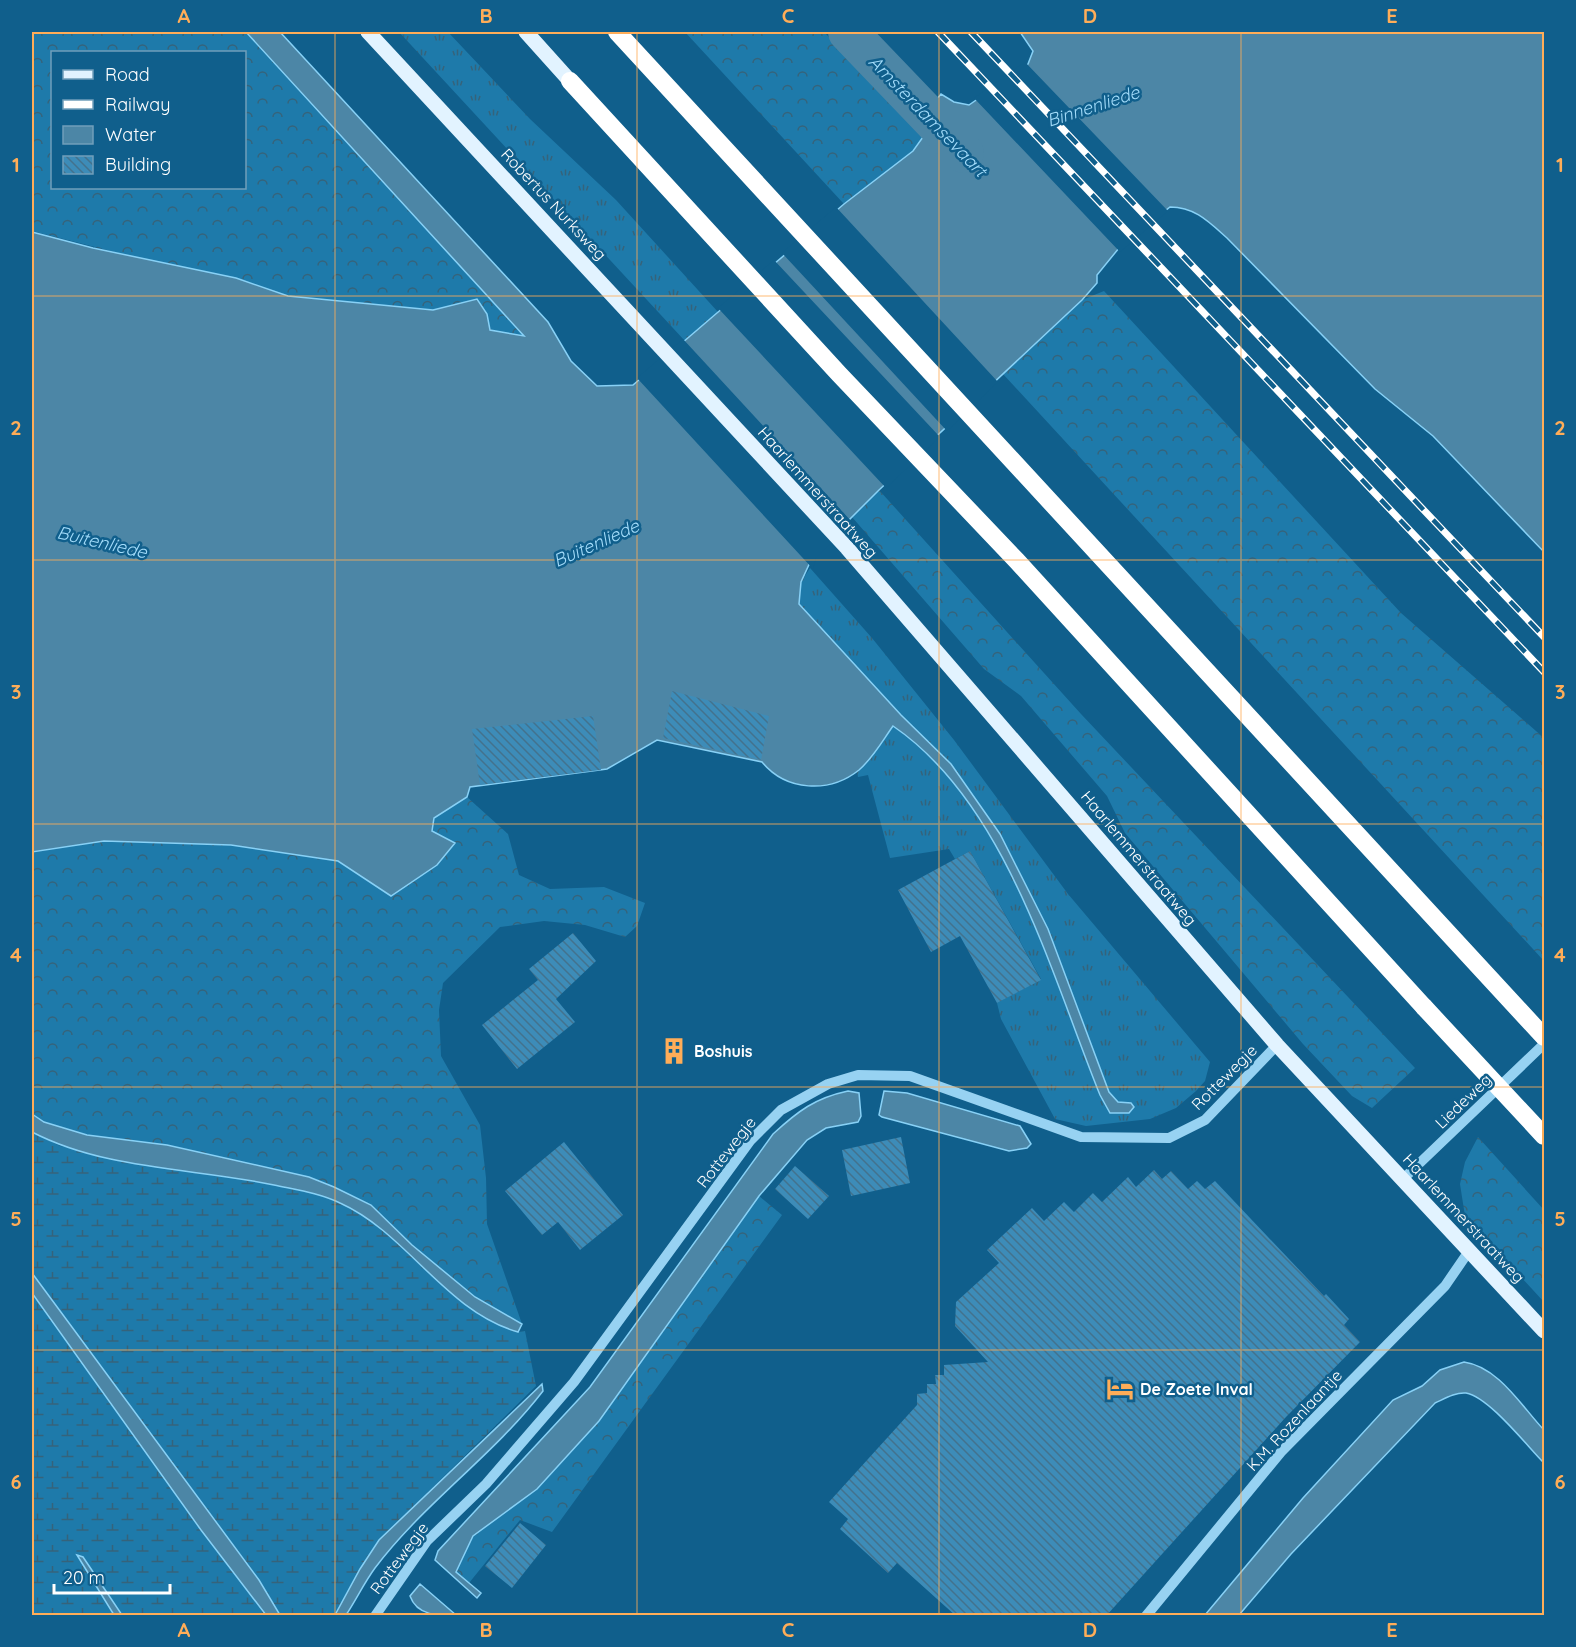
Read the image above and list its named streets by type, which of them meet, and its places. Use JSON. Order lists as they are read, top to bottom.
{
  "streets": {
    "main road": ["Robertus Nurksweg", "Haarlemmerstraatweg"],
    "street": ["Rottewegje", "Liedeweg", "K.M. Rozenlaantje"]
  },
  "crossings": [
    ["Robertus Nurksweg", "Haarlemmerstraatweg"],
    ["Haarlemmerstraatweg", "Rottewegje"],
    ["Haarlemmerstraatweg", "Liedeweg"],
    ["Haarlemmerstraatweg", "K.M. Rozenlaantje"]
  ],
  "water": ["Binnenliede", "Amsterdamsevaart", "Buitenliede"],
  "places": {
    "building": ["Boshuis"],
    "hotel": ["De Zoete Inval"]
  },
  "legend": [
    "Road",
    "Railway",
    "Water",
    "Building"
  ],
  "scale_bar": "20 m",
  "grid": {
    "columns": [
      "A",
      "B",
      "C",
      "D",
      "E"
    ],
    "rows": [
      "1",
      "2",
      "3",
      "4",
      "5",
      "6"
    ]
  }
}
